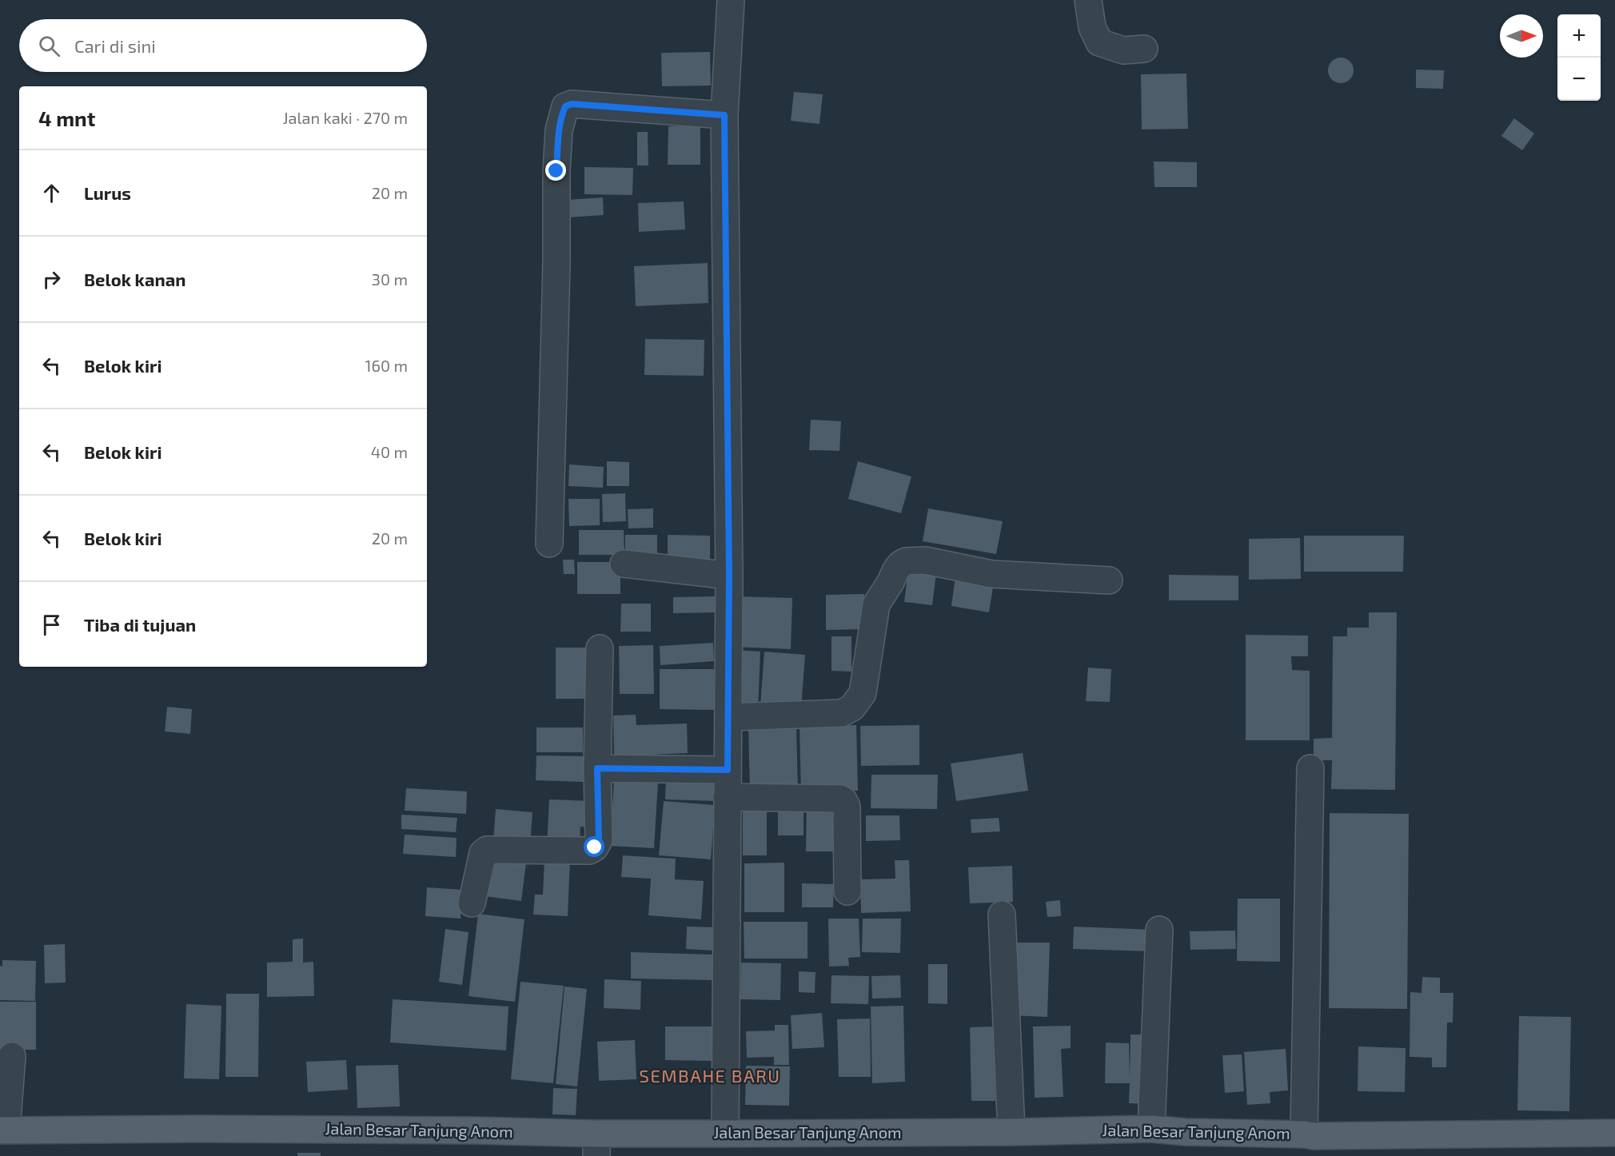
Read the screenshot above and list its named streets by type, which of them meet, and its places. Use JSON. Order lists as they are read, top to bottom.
{
  "streets": {
    "main road": ["Jalan Besar Tanjung Anom"]
  },
  "districts": ["SEMBAHE BARU"],
  "north": "right",
  "page": {
    "map_buttons": ["+", "−"],
    "search": "Cari di sini",
    "heading": ["4 mnt", "Jalan kaki · 270 m"],
    "list": [
      ["Lurus", "20 m"],
      ["Belok kanan", "30 m"],
      ["Belok kiri", "160 m"],
      ["Belok kiri", "40 m"],
      ["Belok kiri", "20 m"],
      "Tiba di tujuan"
    ]
  }
}
